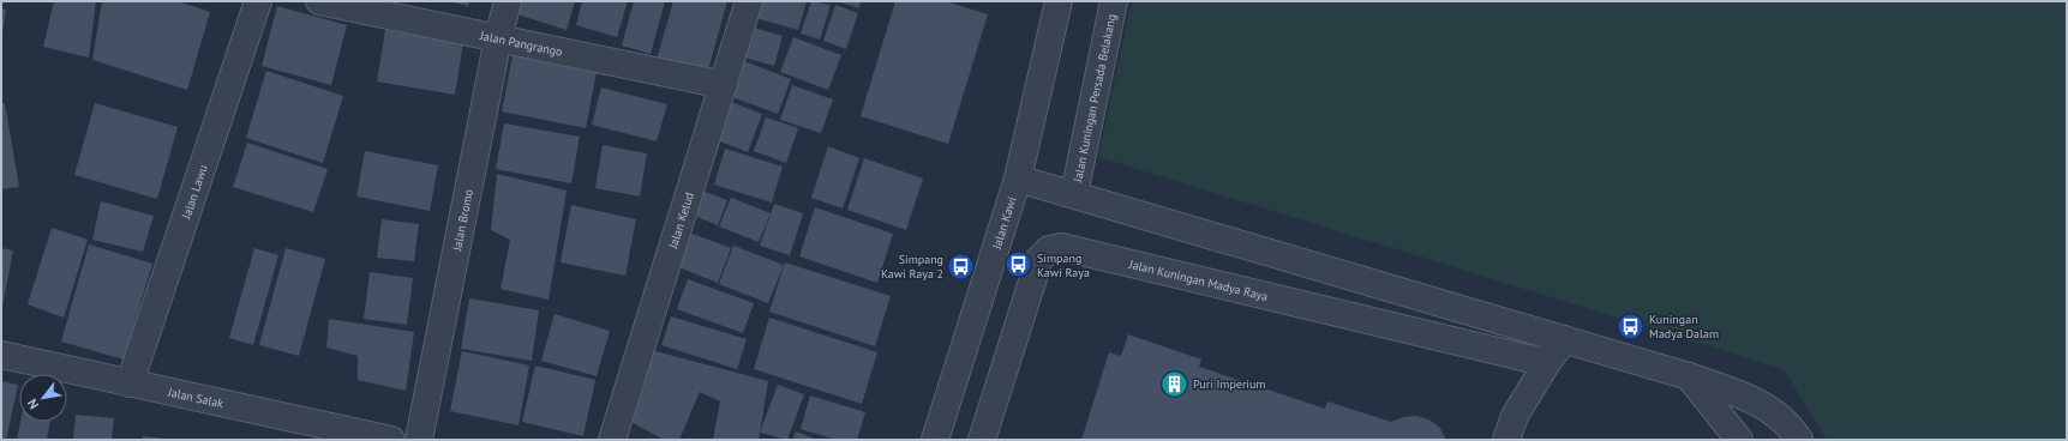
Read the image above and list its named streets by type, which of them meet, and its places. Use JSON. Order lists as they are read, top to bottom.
{
  "streets": {
    "street": [
      "Jalan Pangrango",
      "Jalan Kuningan Persada Belakang",
      "Jalan Lawu",
      "Jalan Bromo",
      "Jalan Kelud",
      "Jalan Kawi",
      "Jalan Kuningan Madya Raya",
      "Jalan Salak"
    ]
  },
  "crossings": [
    ["Jalan Pangrango", "Jalan Bromo"],
    ["Jalan Pangrango", "Jalan Kelud"],
    ["Jalan Lawu", "Jalan Salak"]
  ],
  "places": {
    "bus stop": ["Simpang Kawi Raya", "Simpang Kawi Raya 2", "Kuningan Madya Dalam"],
    "building": ["Puri Imperium"]
  },
  "north": "bottom left"
}
